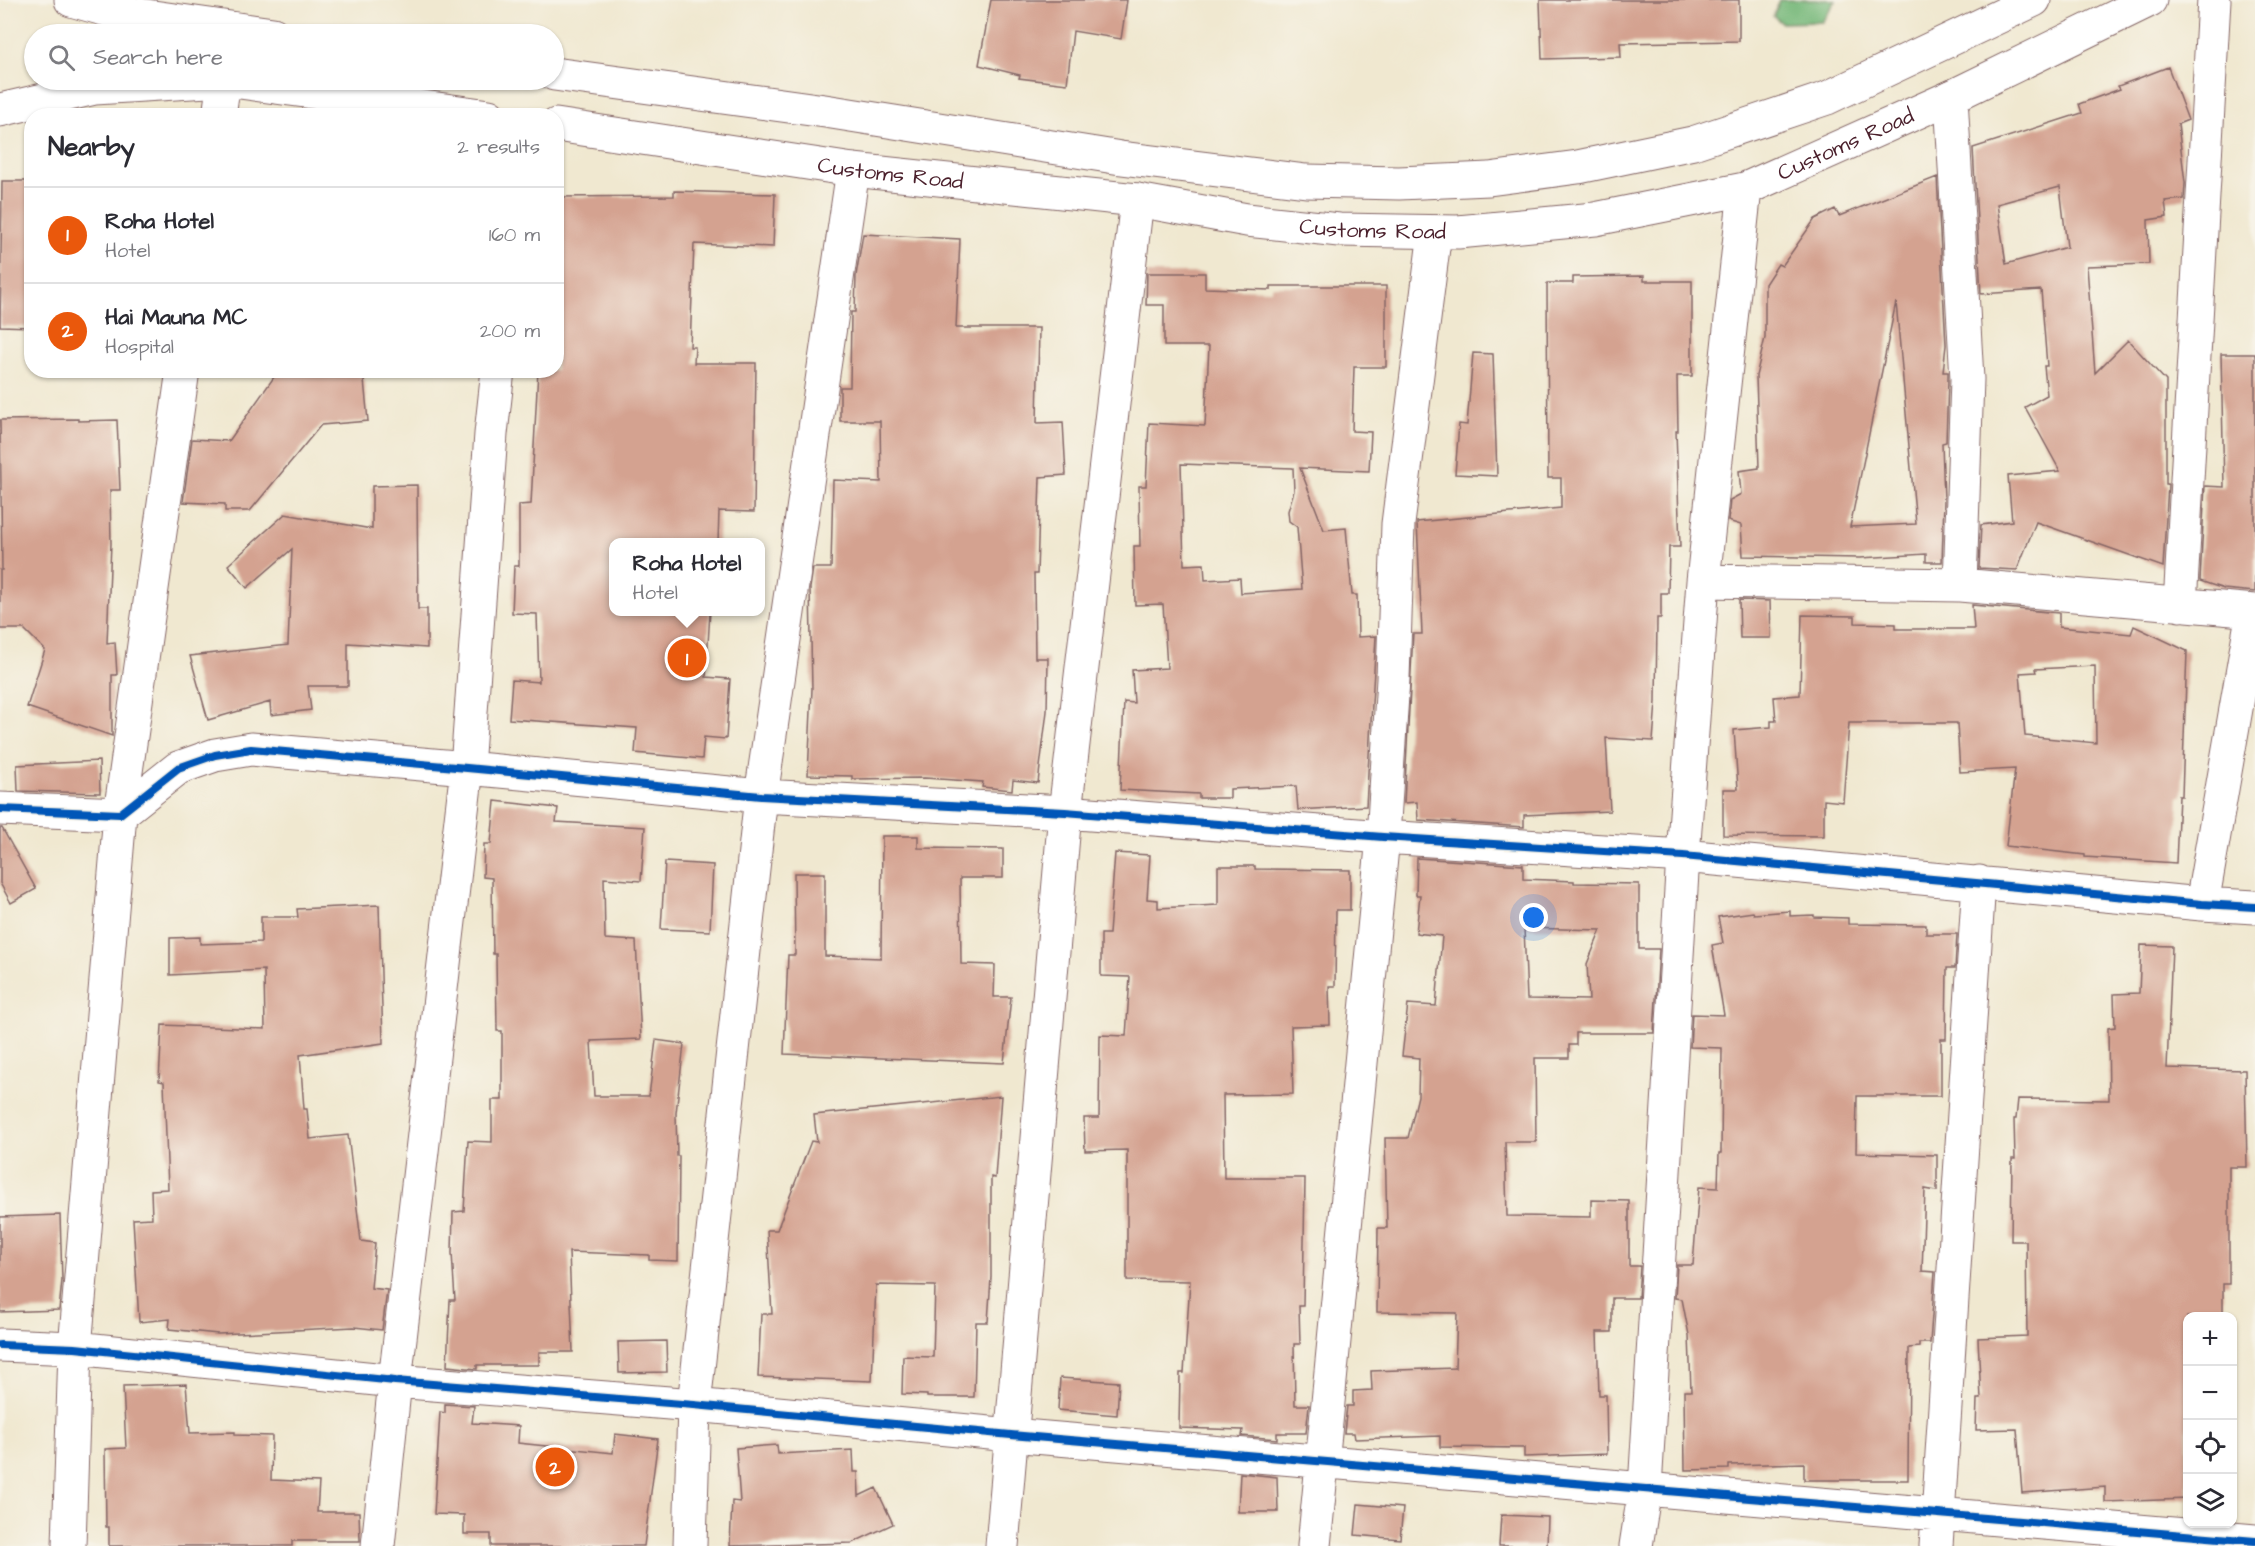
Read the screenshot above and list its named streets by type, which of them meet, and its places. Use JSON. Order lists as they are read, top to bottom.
{
  "streets": {
    "street": ["Customs Road"]
  },
  "page": {
    "search": "Search here",
    "heading": ["Nearby", "2 results"],
    "list": [
      {
        "mark": "1",
        "name": "Roha Hotel",
        "note": "Hotel",
        "value": "160 m"
      },
      {
        "mark": "2",
        "name": "Hai Mauna MC",
        "note": "Hospital",
        "value": "200 m"
      }
    ],
    "popup": ["Roha Hotel", "Hotel"],
    "pins": ["1", "2"],
    "map_buttons": ["+", "−"]
  }
}
